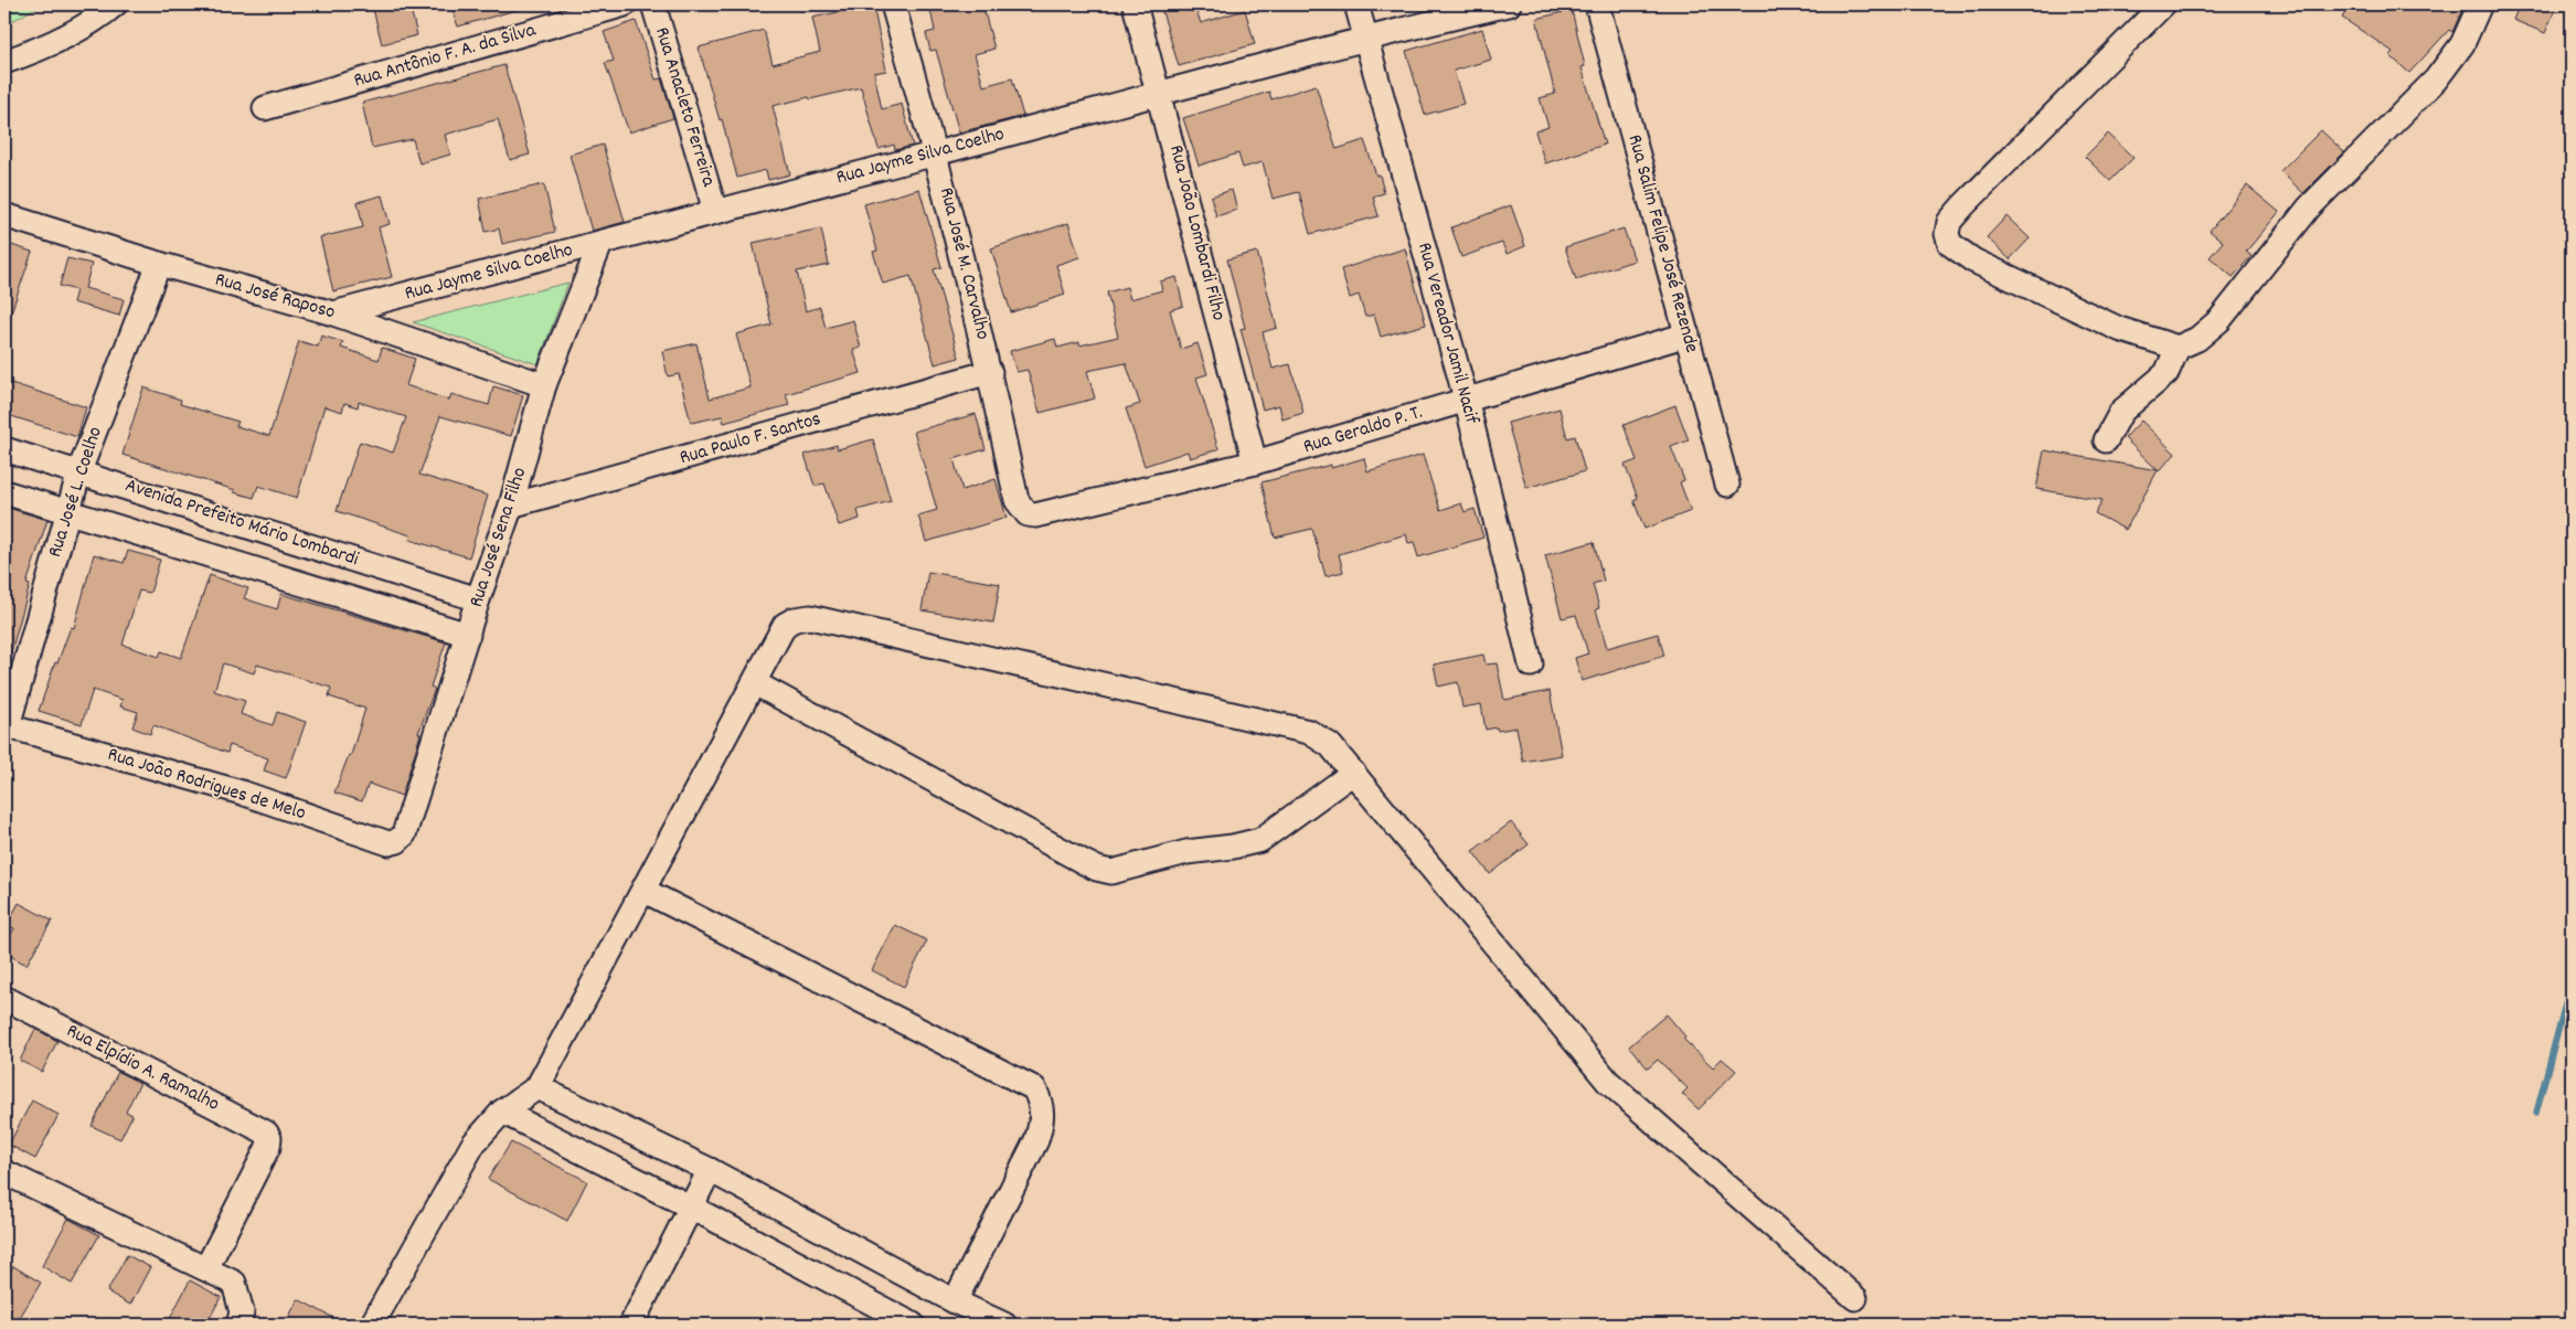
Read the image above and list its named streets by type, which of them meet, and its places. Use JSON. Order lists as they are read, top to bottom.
{
  "streets": {
    "street": [
      "Rua Antônio F. A. da Silva",
      "Rua Anacleto Ferreira",
      "Rua Jayme Silva Coelho",
      "Rua João Lombardi Filho",
      "Rua Salim Felipe José Rezende",
      "Rua José M. Carvalho",
      "Rua José Raposo",
      "Rua Vereador Jamil Nacif",
      "Rua Geraldo P. T.",
      "Rua Paulo F. Santos",
      "Rua José L. Coelho",
      "Avenida Prefeito Mário Lombardi",
      "Rua José Sena Filho",
      "Rua João Rodrigues de Melo",
      "Rua Elpídio A. Ramalho"
    ]
  },
  "crossings": [
    ["Rua Anacleto Ferreira", "Rua Jayme Silva Coelho"],
    ["Rua Jayme Silva Coelho", "Rua João Lombardi Filho"],
    ["Rua Jayme Silva Coelho", "Rua José M. Carvalho"],
    ["Rua Jayme Silva Coelho", "Rua José Raposo"],
    ["Rua Jayme Silva Coelho", "Rua Vereador Jamil Nacif"],
    ["Rua Jayme Silva Coelho", "Rua José Sena Filho"],
    ["Rua João Lombardi Filho", "Rua Geraldo P. T."],
    ["Rua Salim Felipe José Rezende", "Rua Geraldo P. T."],
    ["Rua José M. Carvalho", "Rua Geraldo P. T."],
    ["Rua José M. Carvalho", "Rua Paulo F. Santos"],
    ["Rua José Raposo", "Rua José L. Coelho"],
    ["Rua José Raposo", "Rua José Sena Filho"],
    ["Rua Vereador Jamil Nacif", "Rua Geraldo P. T."],
    ["Rua Paulo F. Santos", "Rua José Sena Filho"],
    ["Rua José L. Coelho", "Avenida Prefeito Mário Lombardi"],
    ["Rua José L. Coelho", "Rua João Rodrigues de Melo"],
    ["Avenida Prefeito Mário Lombardi", "Rua José Sena Filho"],
    ["Rua José Sena Filho", "Rua João Rodrigues de Melo"]
  ]
}
